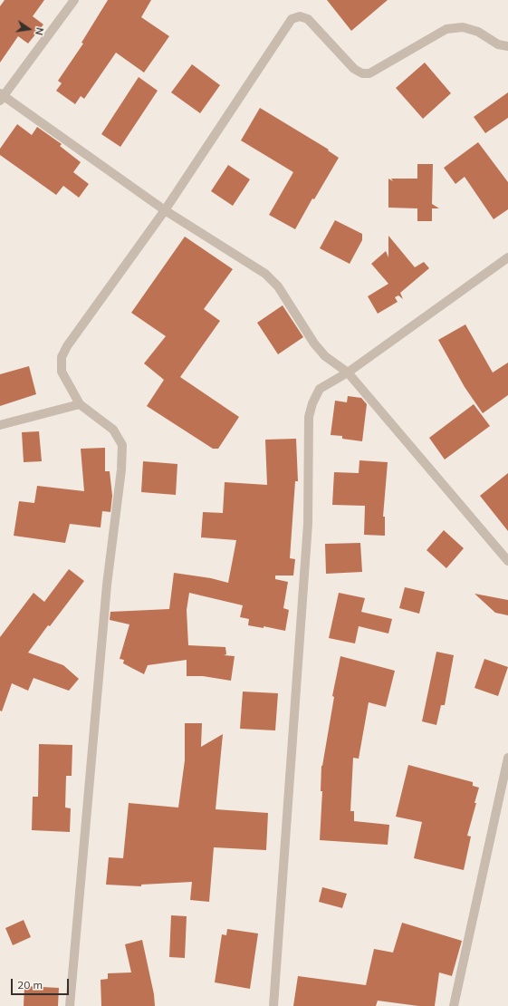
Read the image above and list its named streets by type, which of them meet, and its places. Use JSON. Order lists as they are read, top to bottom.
{
  "scale_bar": "20 m",
  "north": "right"
}
